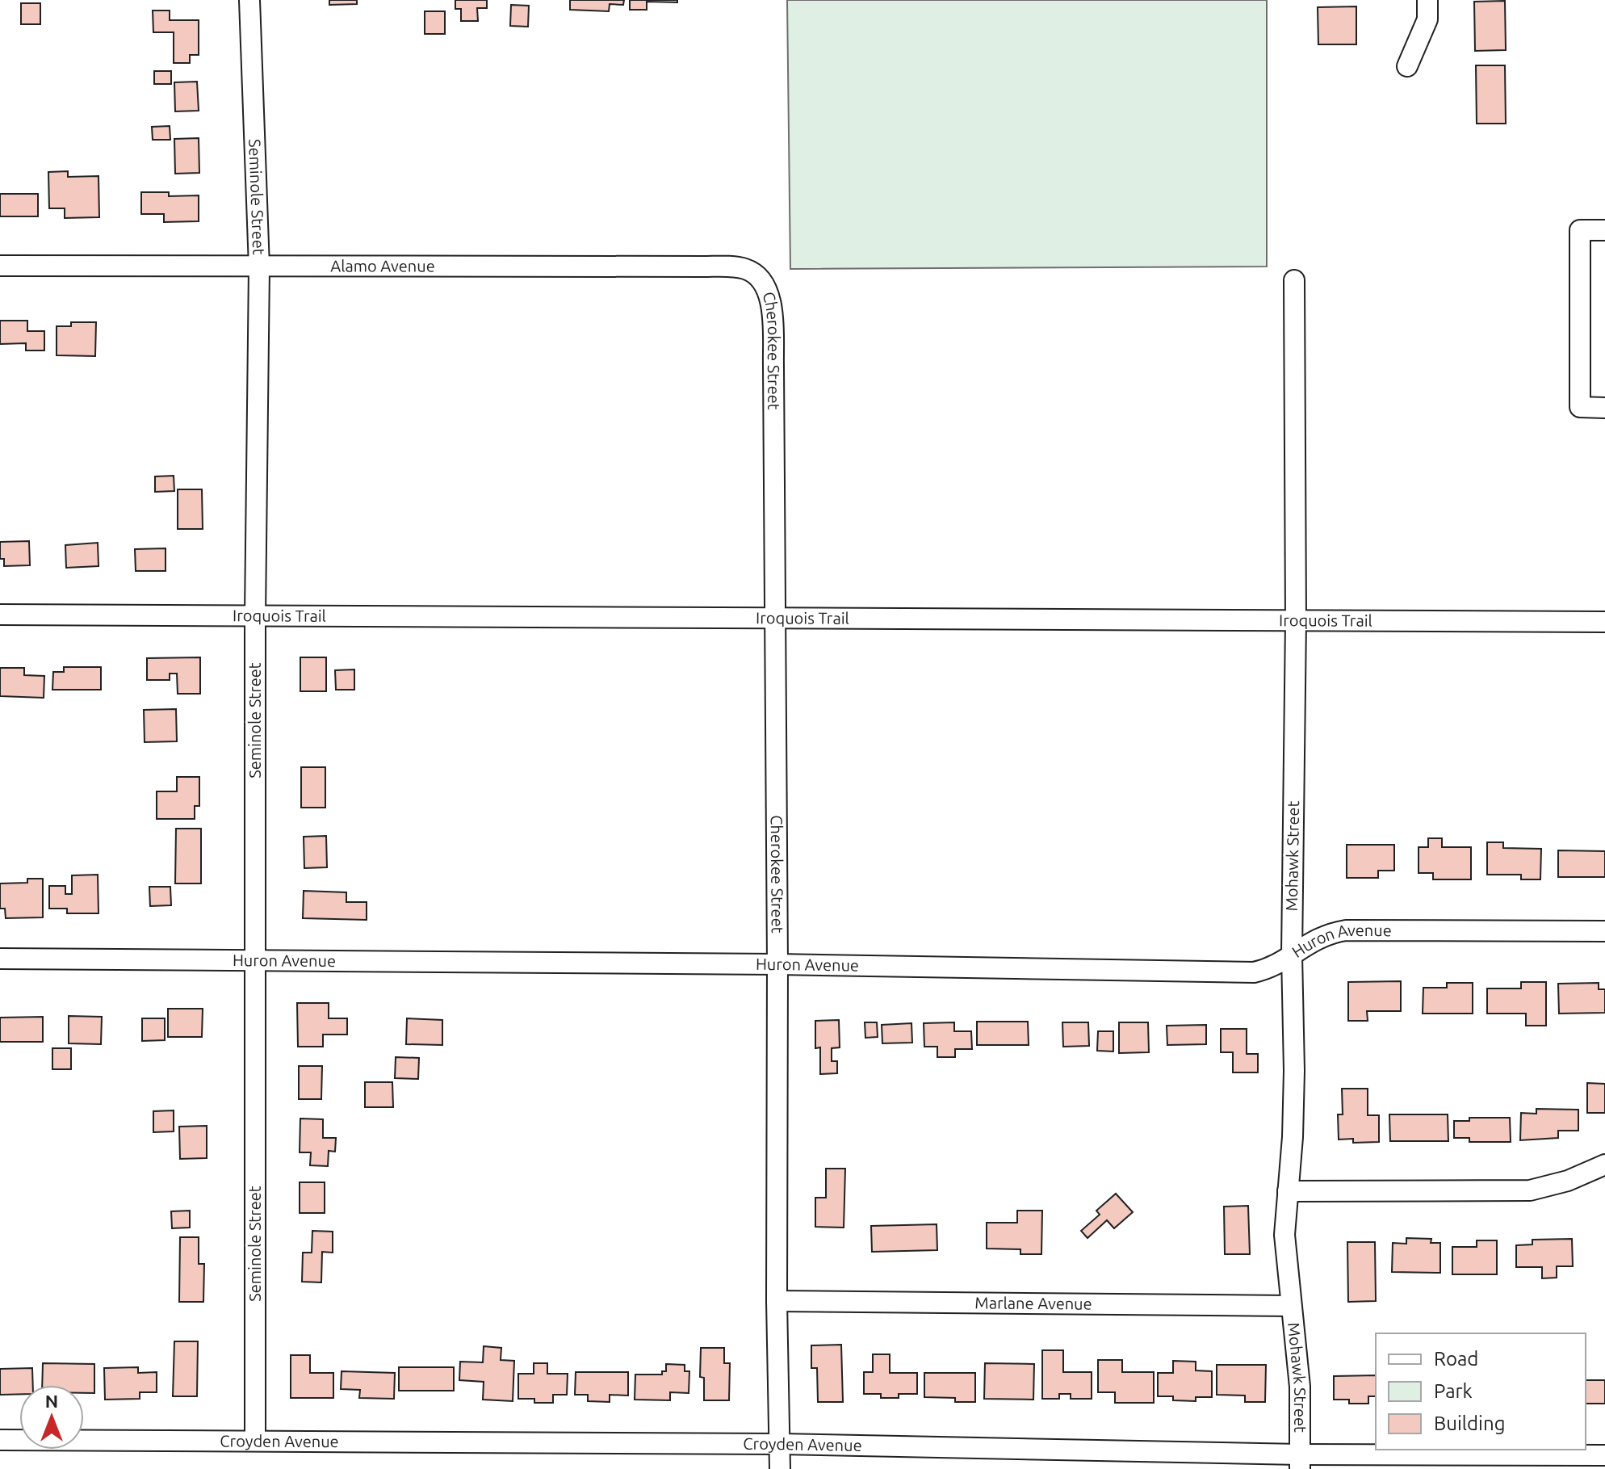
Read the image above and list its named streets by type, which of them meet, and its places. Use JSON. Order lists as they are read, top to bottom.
{
  "streets": {
    "street": [
      "Seminole Street",
      "Alamo Avenue",
      "Cherokee Street",
      "Iroquois Trail",
      "Mohawk Street",
      "Huron Avenue",
      "Marlane Avenue",
      "Croyden Avenue"
    ]
  },
  "crossings": [
    ["Seminole Street", "Alamo Avenue"],
    ["Seminole Street", "Iroquois Trail"],
    ["Seminole Street", "Huron Avenue"],
    ["Seminole Street", "Croyden Avenue"],
    ["Alamo Avenue", "Cherokee Street"],
    ["Cherokee Street", "Iroquois Trail"],
    ["Cherokee Street", "Huron Avenue"],
    ["Cherokee Street", "Marlane Avenue"],
    ["Cherokee Street", "Croyden Avenue"],
    ["Iroquois Trail", "Mohawk Street"],
    ["Mohawk Street", "Huron Avenue"],
    ["Mohawk Street", "Marlane Avenue"],
    ["Mohawk Street", "Croyden Avenue"]
  ],
  "legend": ["Road", "Park", "Building"],
  "north": "top"
}
